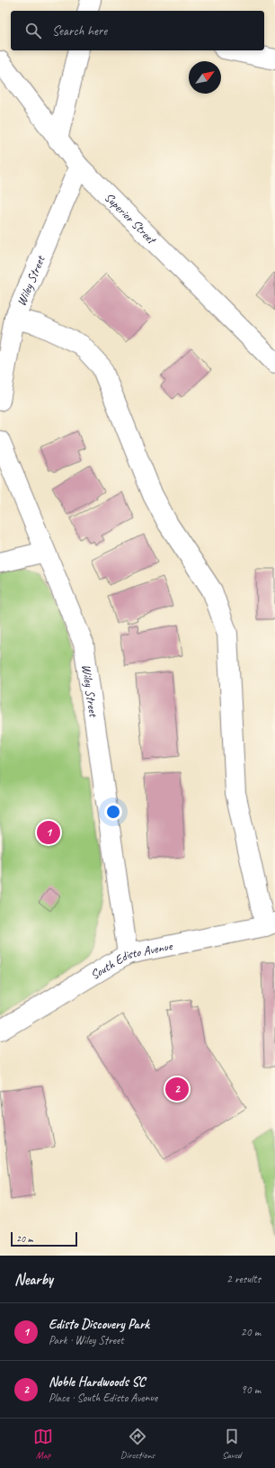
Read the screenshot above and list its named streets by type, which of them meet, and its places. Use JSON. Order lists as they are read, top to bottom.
{
  "streets": {
    "street": ["Superior Street", "Wiley Street", "South Edisto Avenue"]
  },
  "crossings": [
    ["Superior Street", "Wiley Street"],
    ["Wiley Street", "South Edisto Avenue"]
  ],
  "scale_bar": "20 m",
  "north": "top right",
  "page": {
    "search": "Search here",
    "pins": ["1", "2"],
    "scale": "20 m",
    "heading": ["Nearby", "2 results"],
    "list": [
      {
        "mark": "1",
        "name": "Edisto Discovery Park",
        "note": "Park · Wiley Street",
        "value": "20 m"
      },
      {
        "mark": "2",
        "name": "Noble Hardwoods SC",
        "note": "Place · South Edisto Avenue",
        "value": "90 m"
      }
    ],
    "nav": ["Map", "Directions", "Saved"]
  }
}
